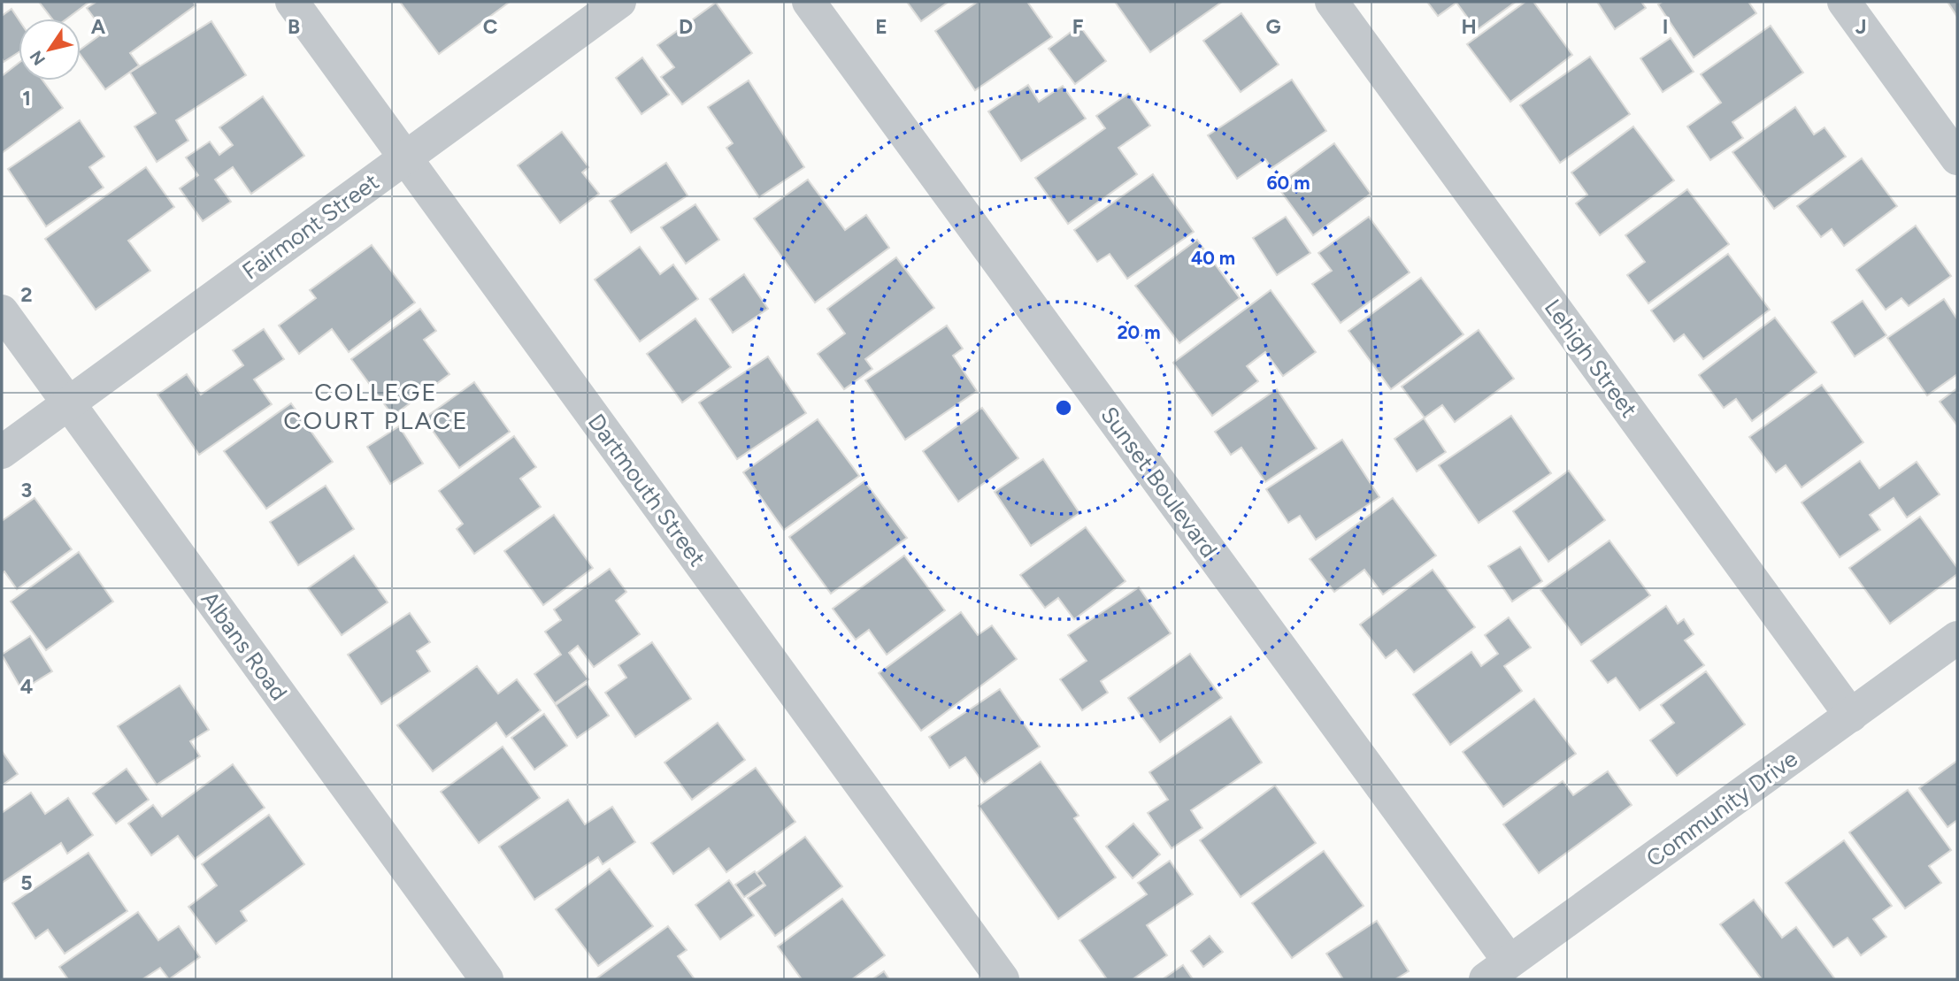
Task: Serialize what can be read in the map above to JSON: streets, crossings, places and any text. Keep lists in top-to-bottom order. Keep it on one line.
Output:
{"streets":{"street":["Fairmont Street","Lehigh Street","Sunset Boulevard","Dartmouth Street","Albans Road","Community Drive"]},"crossings":[["Fairmont Street","Dartmouth Street"],["Fairmont Street","Albans Road"],["Lehigh Street","Community Drive"],["Sunset Boulevard","Community Drive"]],"districts":["COLLEGE COURT PLACE"],"north":"bottom left","grid":{"columns":["A","B","C","D","E","F","G","H","I","J"],"rows":["1","2","3","4","5"]},"rings":["60 m","40 m","20 m"]}
